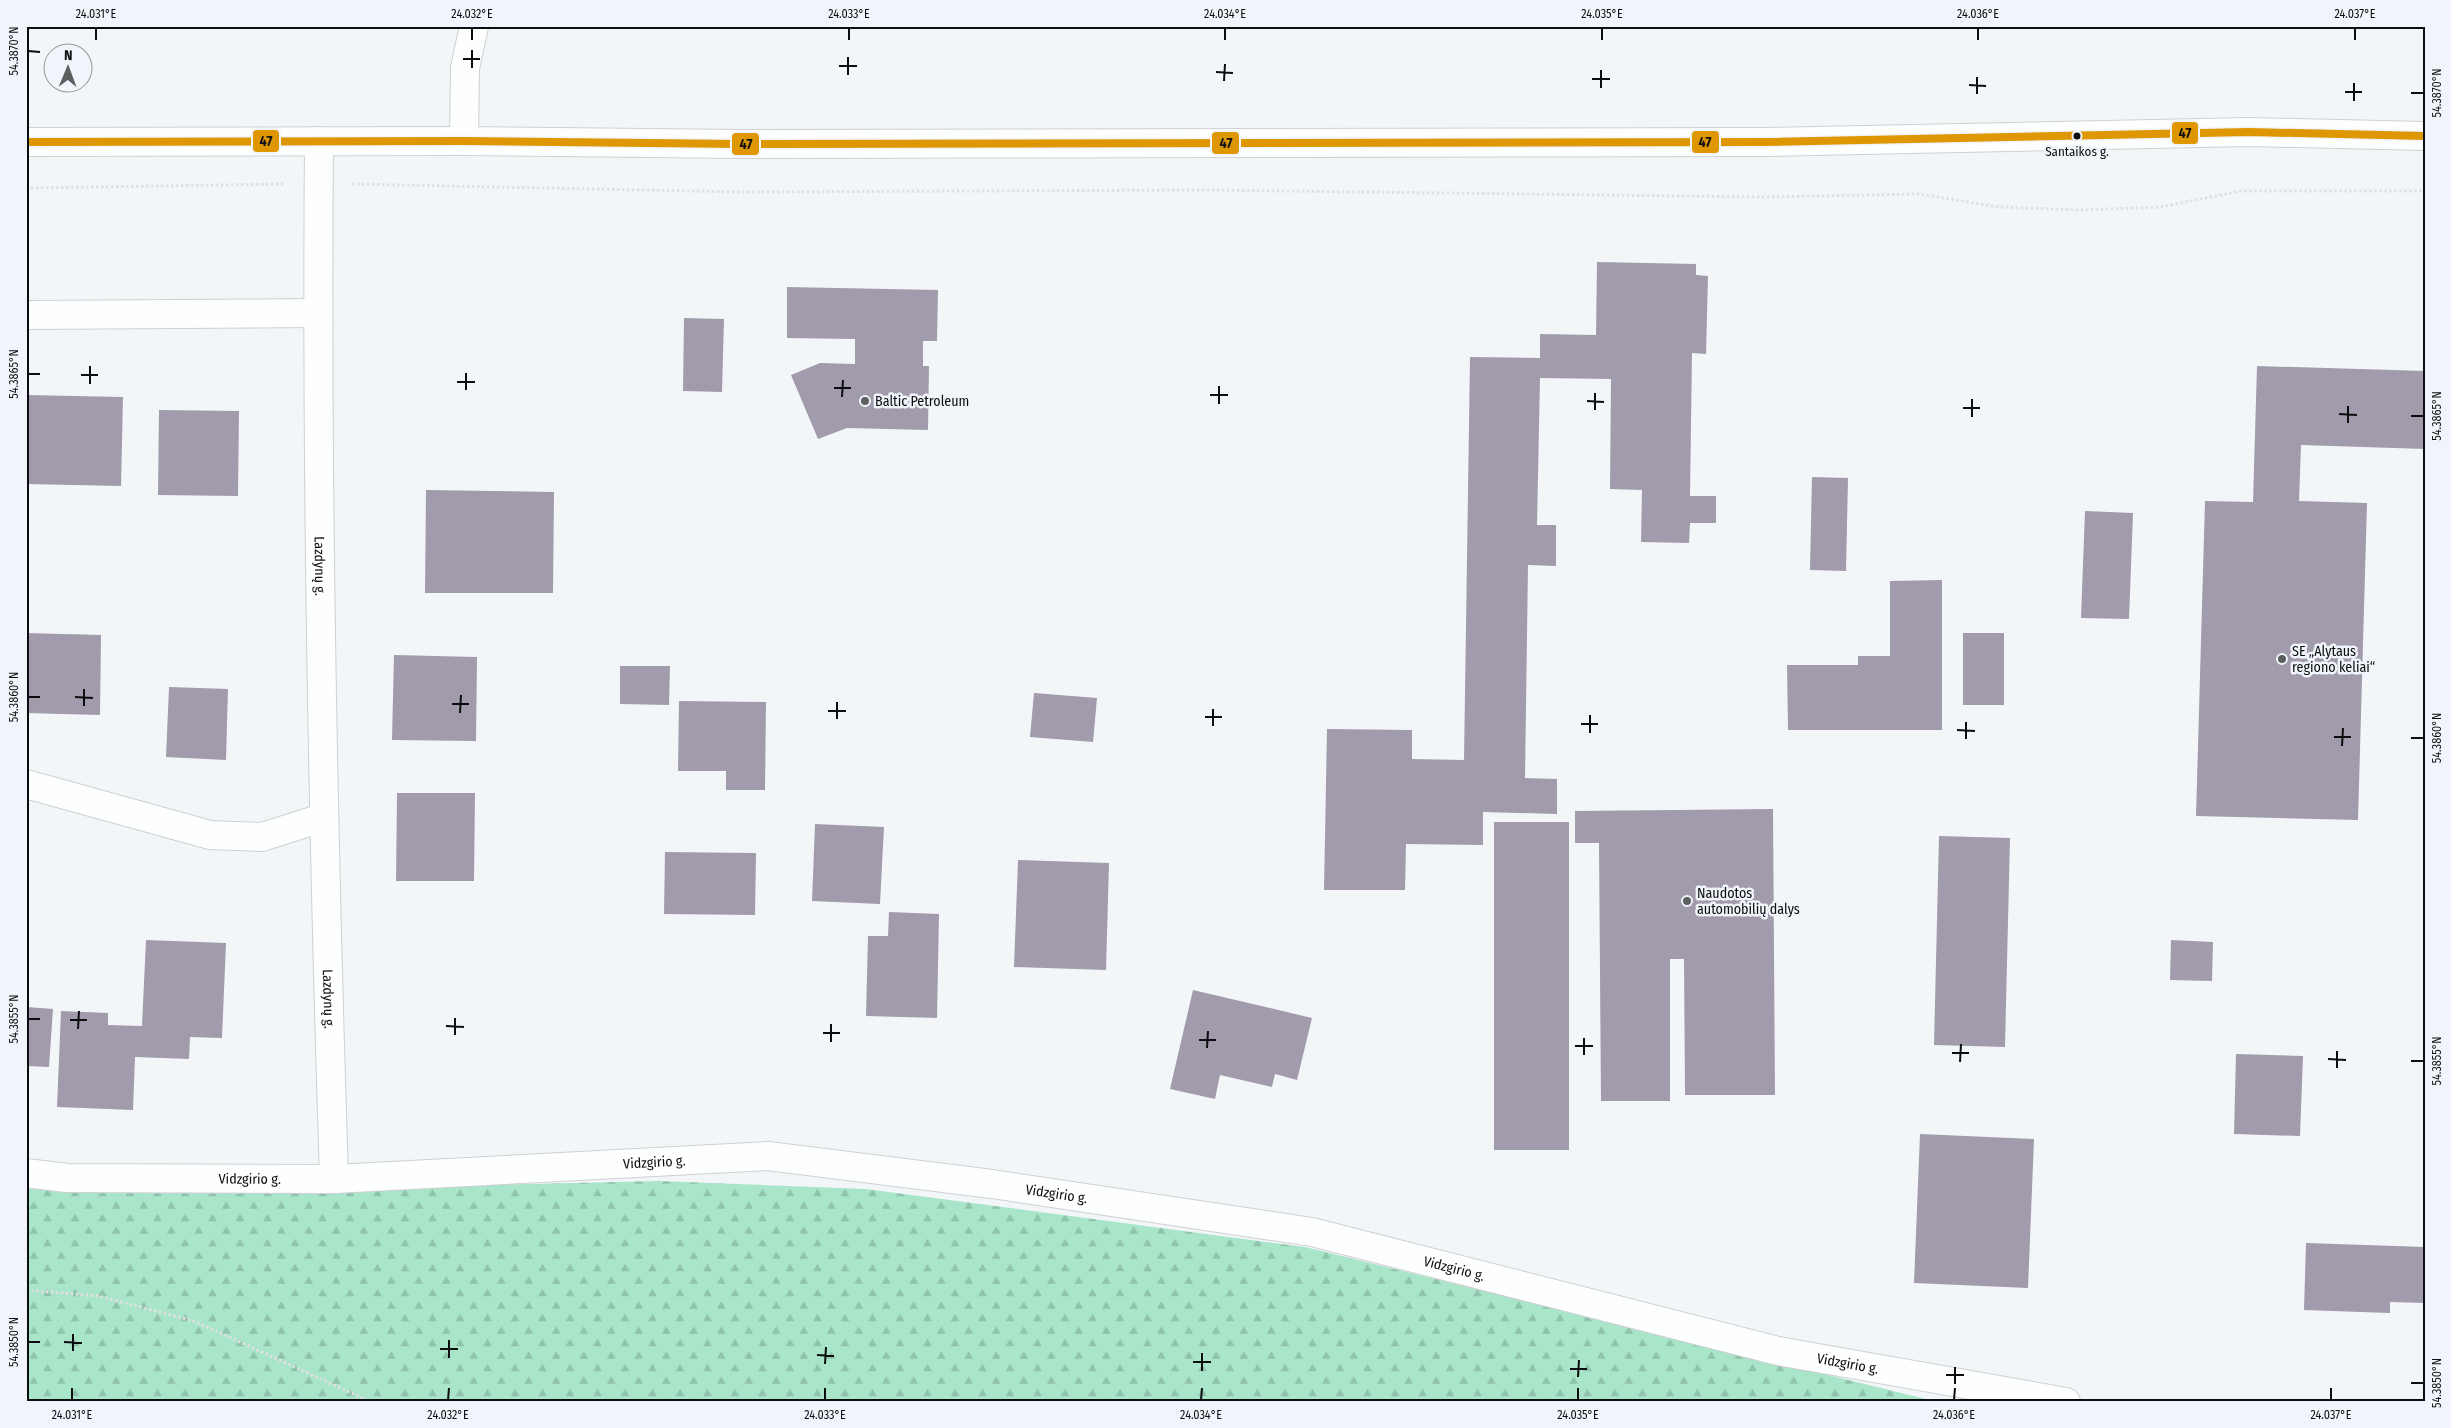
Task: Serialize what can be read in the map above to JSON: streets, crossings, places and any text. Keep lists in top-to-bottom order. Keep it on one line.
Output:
{"streets":{"street":["Lazdynų g.","Vidzgirio g."]},"crossings":[["Lazdynų g.","Vidzgirio g."]],"places":["Santaikos g.","Baltic Petroleum","SE „Alytaus regiono keliai“","Naudotos automobilių dalys"],"lines":["transit line 47"],"north":"top","coordinates":["24.031°E","24.032°E","24.033°E","24.034°E","24.035°E","24.036°E","24.037°E","54.3870°N","54.3865°N","54.3860°N","54.3855°N","54.3850°N"]}
